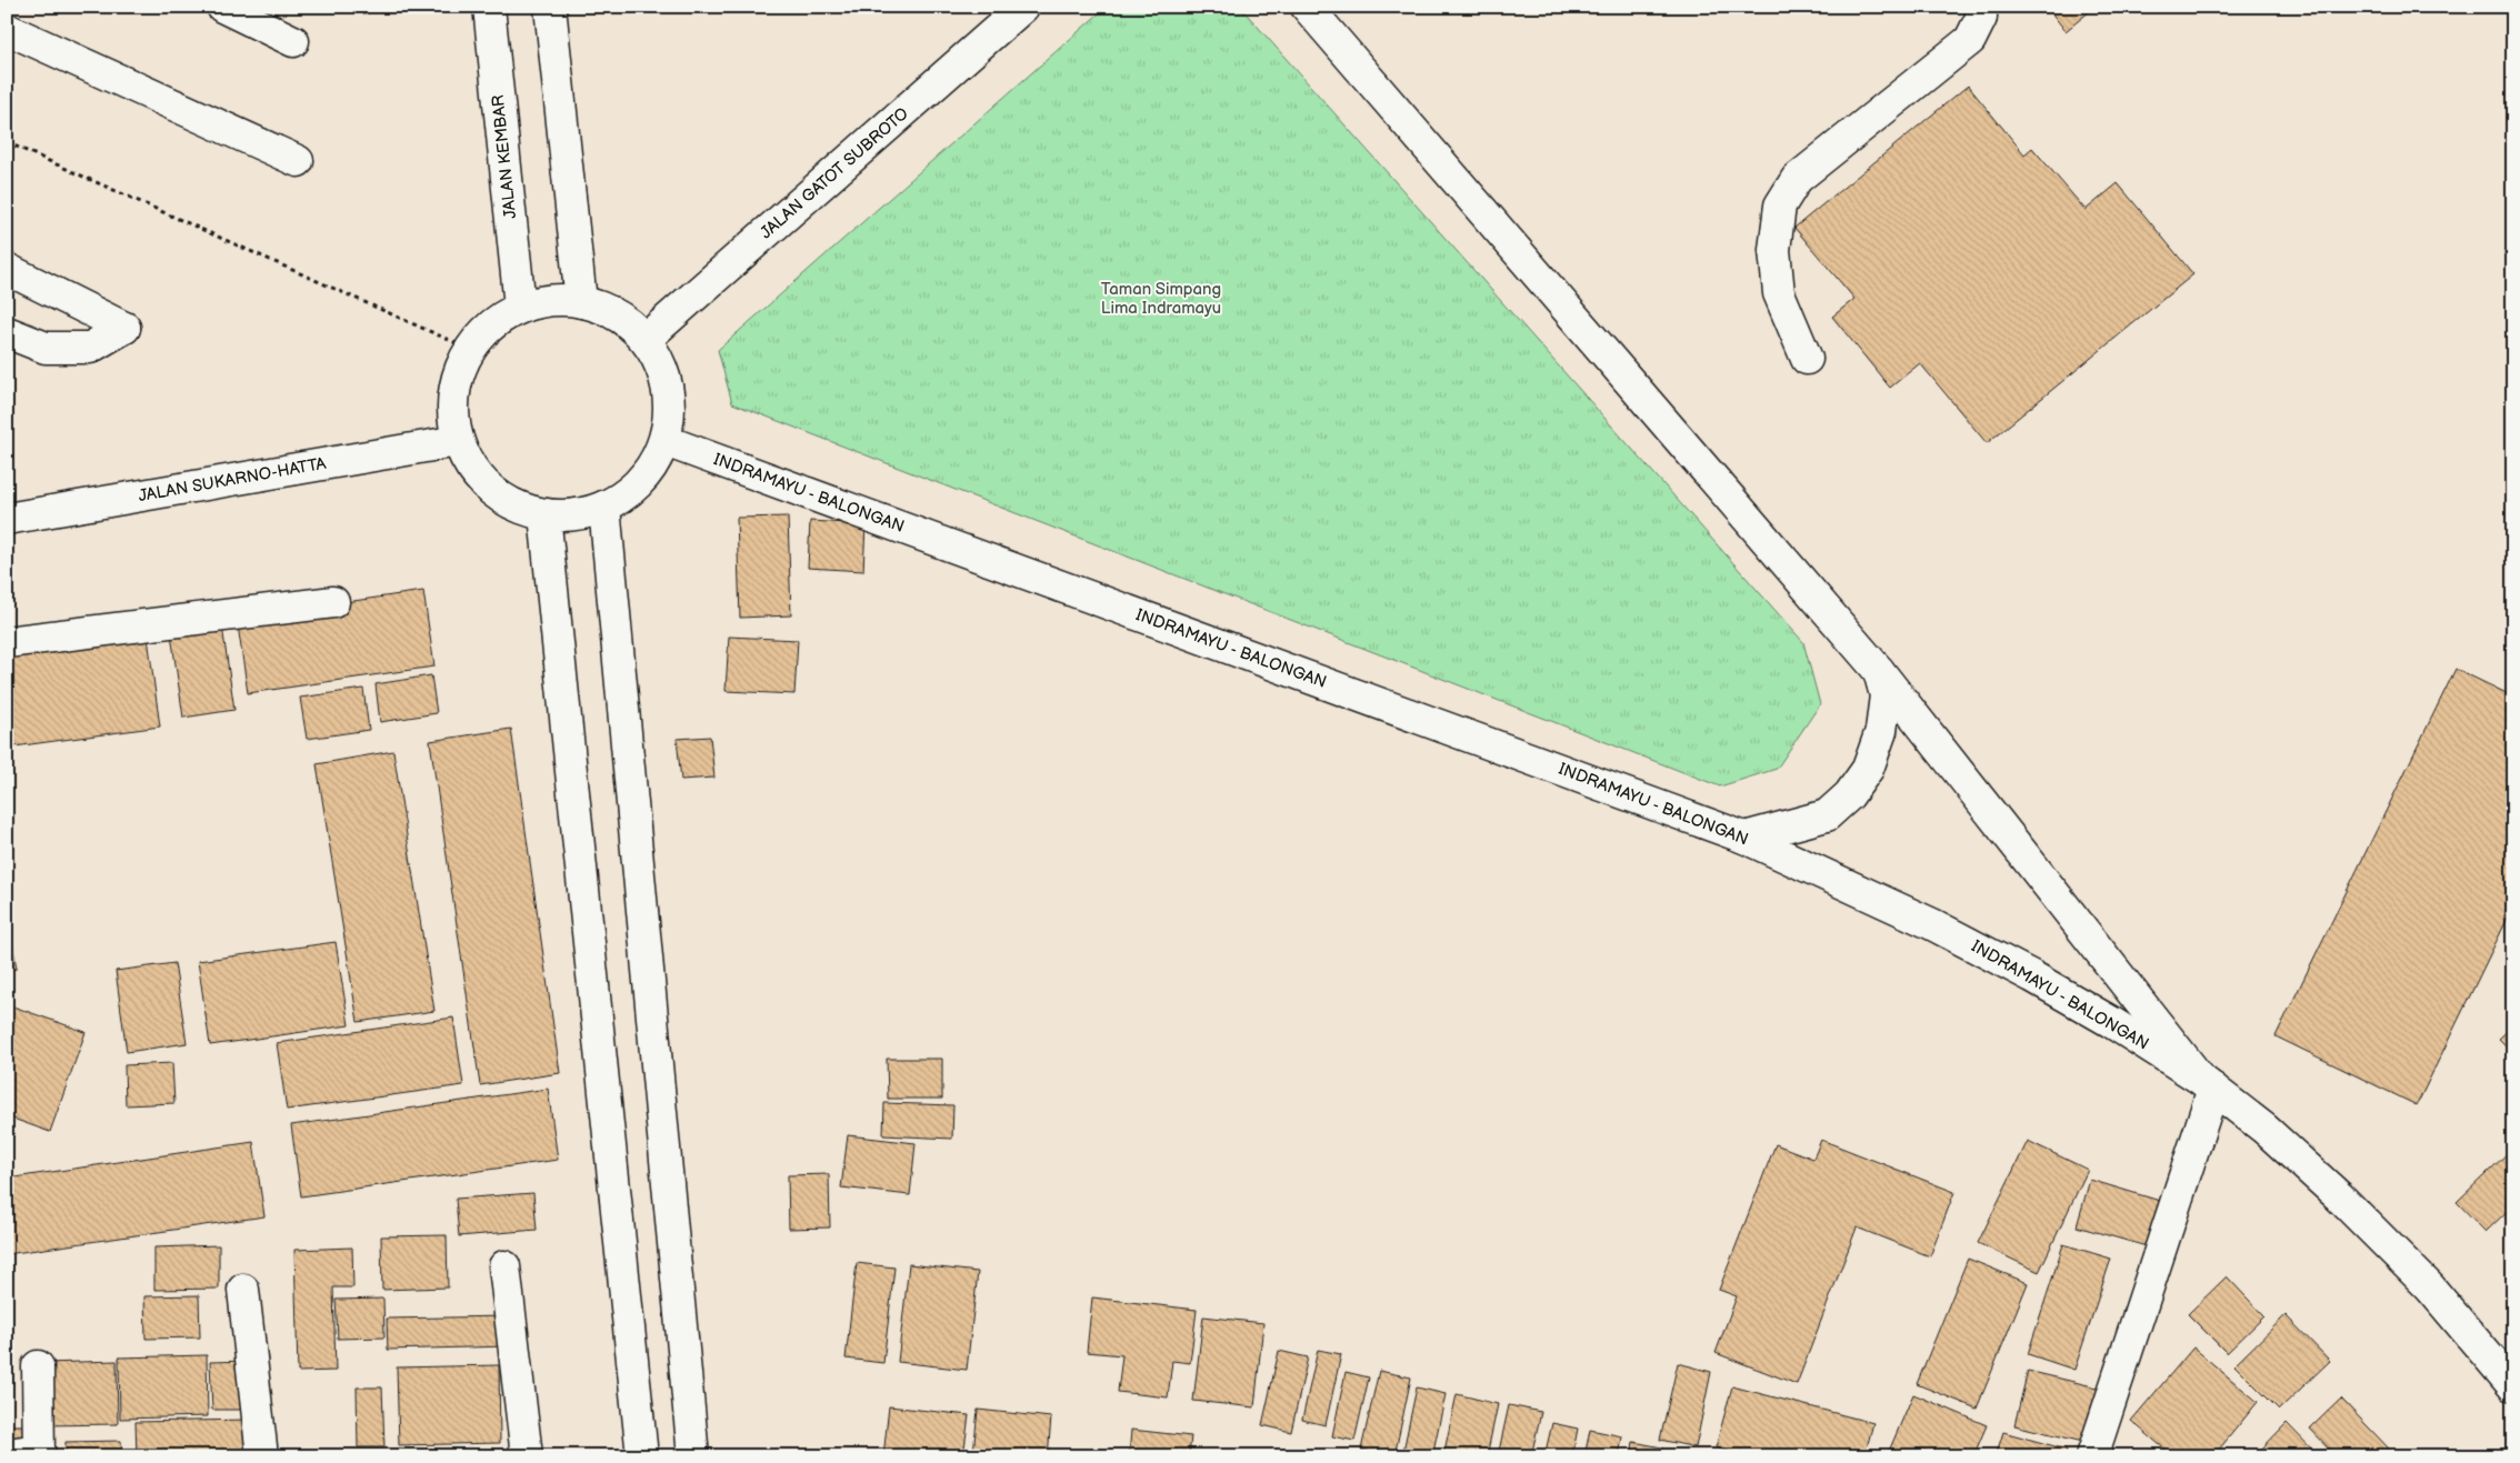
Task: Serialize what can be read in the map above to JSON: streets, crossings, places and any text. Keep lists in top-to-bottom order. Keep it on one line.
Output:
{"streets":{"main road":["JALAN KEMBAR","JALAN GATOT SUBROTO","JALAN SUKARNO-HATTA","INDRAMAYU - BALONGAN"]},"parks":["Taman Simpang Lima Indramayu"]}
